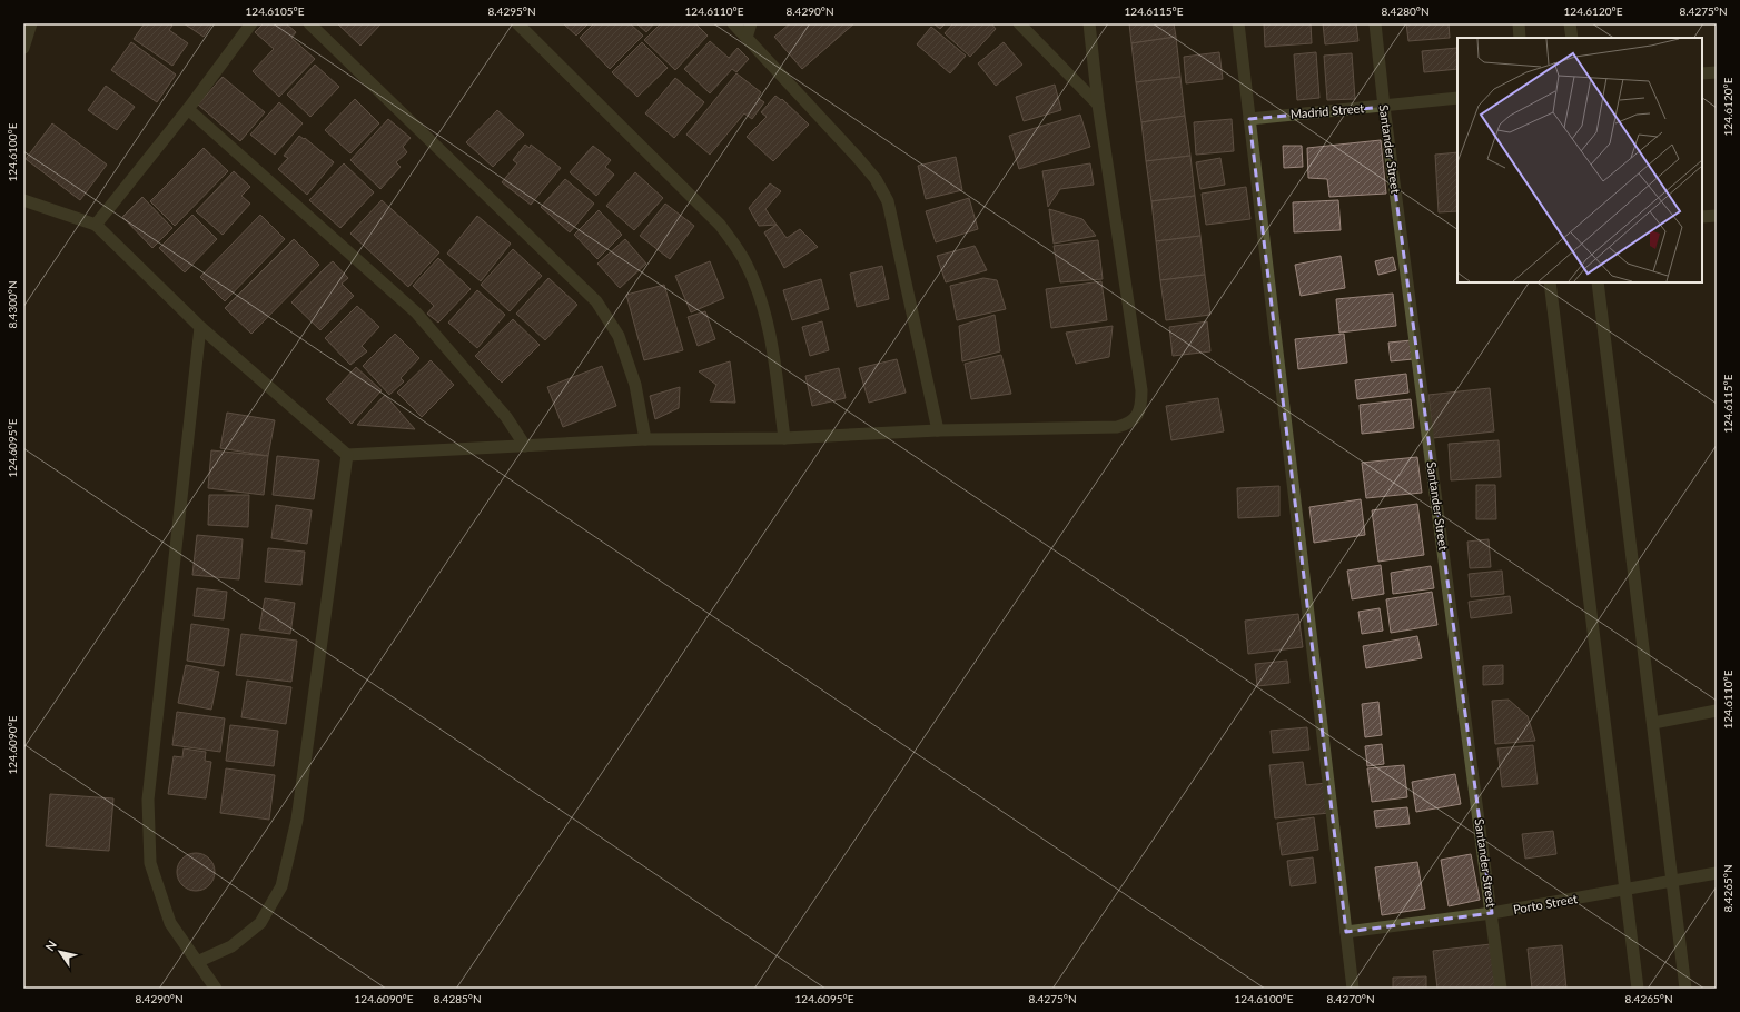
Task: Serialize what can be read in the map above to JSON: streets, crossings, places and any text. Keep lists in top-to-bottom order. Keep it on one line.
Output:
{"streets":{"street":["Madrid Street","Santander Street","Porto Street"]},"crossings":[["Madrid Street","Santander Street"],["Santander Street","Porto Street"]],"north":"top left","coordinates":["124.6105°E","8.4295°N","124.6110°E","8.4290°N","124.6115°E","8.4280°N","124.6120°E","8.4275°N","124.6100°E","8.4300°N","124.6095°E","124.6090°E","8.4265°N","8.4285°N","8.4270°N"]}
